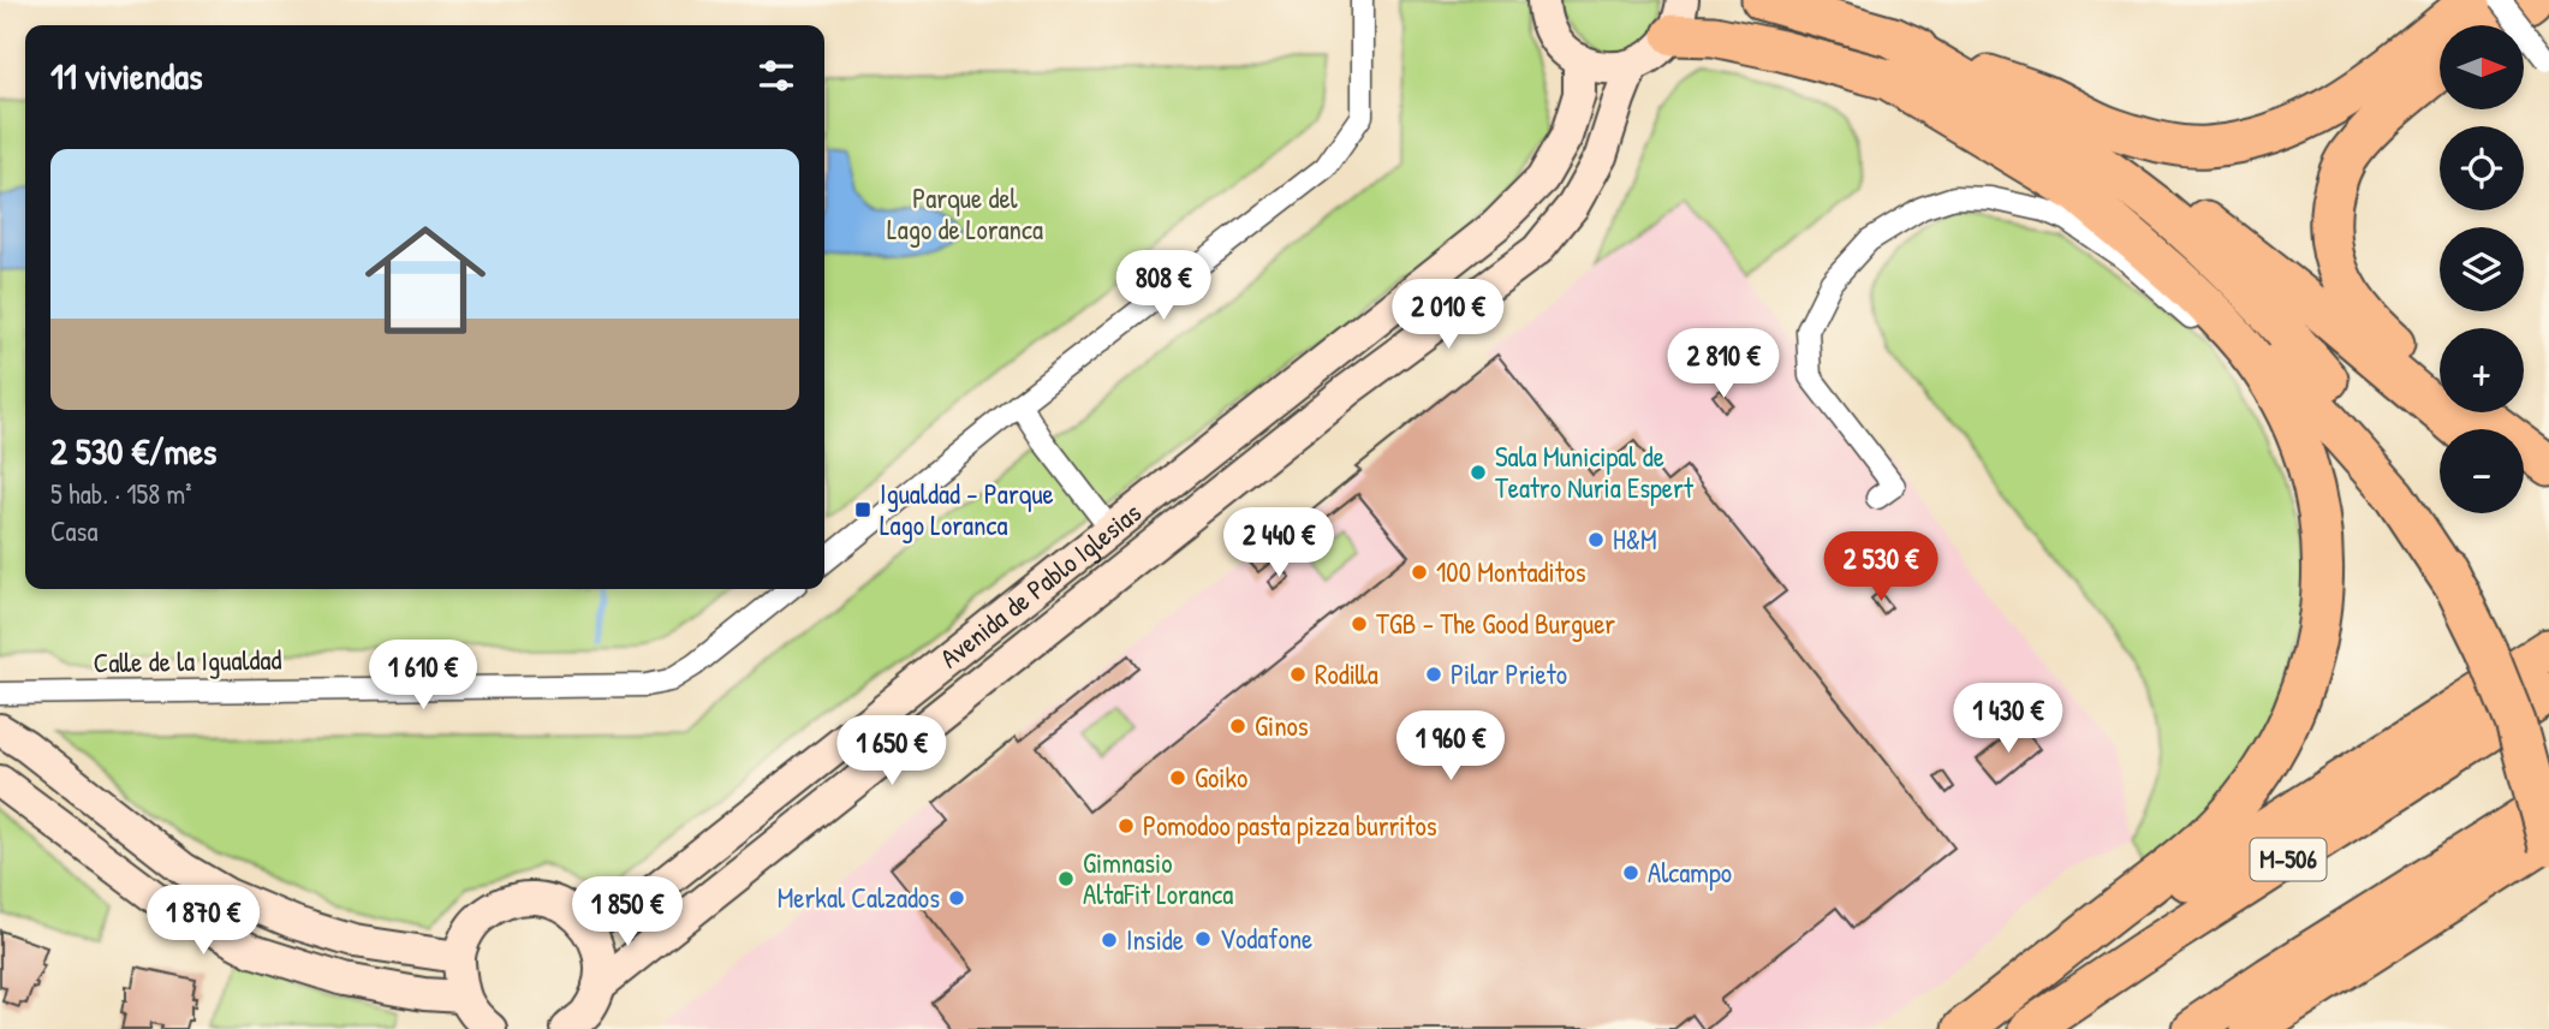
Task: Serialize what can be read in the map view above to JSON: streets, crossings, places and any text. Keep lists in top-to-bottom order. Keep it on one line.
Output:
{"streets":{"highway":["M-506"],"main road":["Avenida de Pablo Iglesias"],"street":["Calle de la Igualdad"]},"parks":["Parque del Lago de Loranca"],"places":{"other":["Sala Municipal de Teatro Nuria Espert","H&M","100 Montaditos","TGB - The Good Burguer","Rodilla","Pilar Prieto","Ginos","Goiko","Pomodoo pasta pizza burritos","Alcampo","Gimnasio AltaFit Loranca","Merkal Calzados","Vodafone","Inside"],"transit":["Igualdad - Parque Lago Loranca"]},"north":"right","page":{"map_buttons":["+","−"],"heading":"11 viviendas","list":[{"name":"2 530 €/mes","note":"5 hab. · 158 m² · Casa"}],"price":["808 €","2 010 €","2 810 €","2 440 €","2 530 €","1 610 €","1 430 €","1 960 €","1 650 €","1 850 €","1 870 €"]}}
